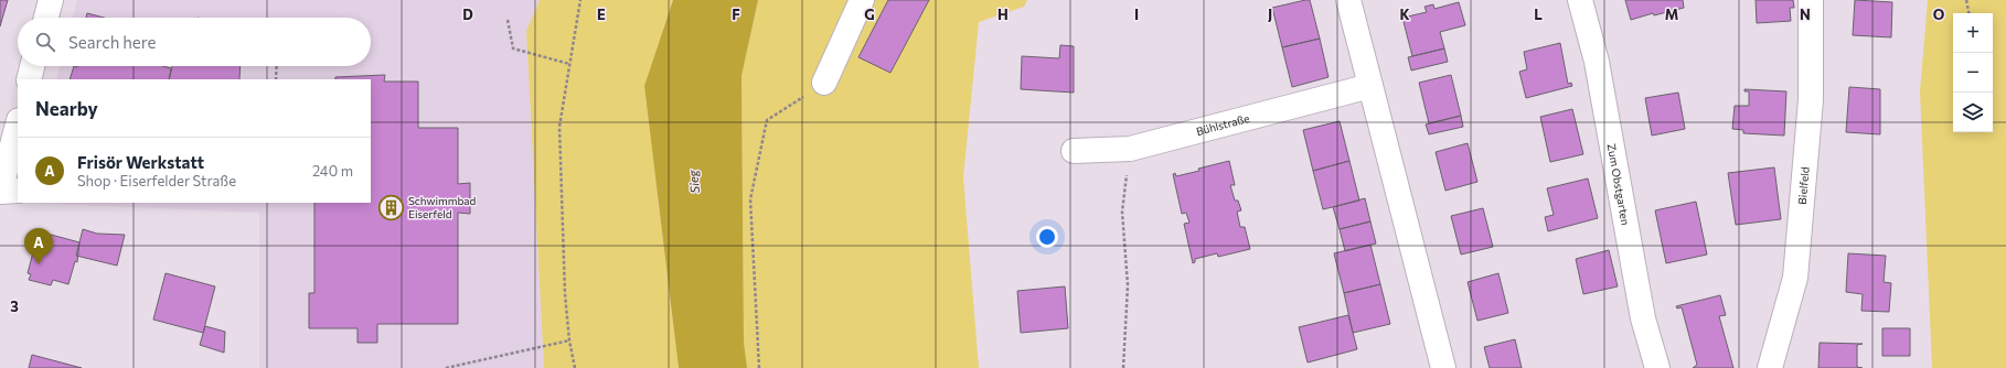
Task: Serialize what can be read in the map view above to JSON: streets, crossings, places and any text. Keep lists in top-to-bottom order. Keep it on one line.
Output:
{"streets":{"street":["Bühlstraße","Zum Obstgarten","Bielfeld"]},"water":["Sieg"],"places":{"building":["Schwimmbad Eiserfeld"]},"page":{"map_buttons":["+","−"],"search":"Search here","heading":"Nearby","list":[{"mark":"A","name":"Frisör Werkstatt","note":"Shop · Eiserfelder Straße","value":"240 m"}],"pins":"A"},"grid":{"columns":["D","E","F","G","H","I","J","K","L","M","N","O"],"rows":["3"]}}
